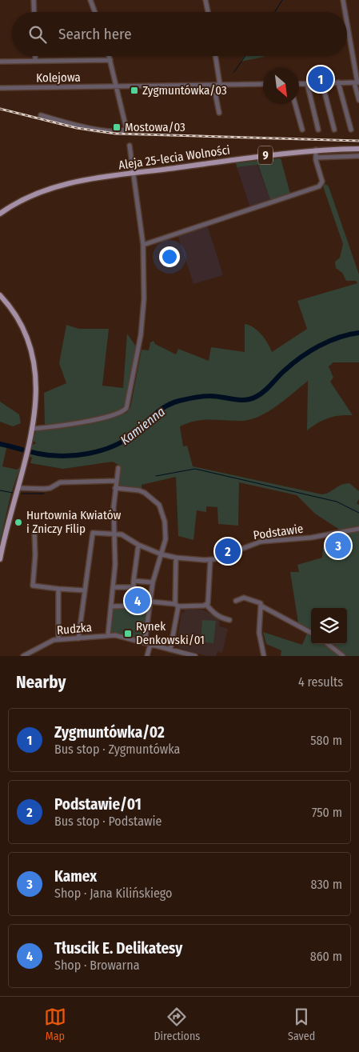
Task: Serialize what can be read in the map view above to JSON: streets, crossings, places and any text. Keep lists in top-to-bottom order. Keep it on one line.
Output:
{"streets":{"main road":["9","Aleja 25-lecia Wolności"],"street":["Kolejowa","Podstawie","Rudzka"]},"water":["Kamienna"],"places":{"transit":["Zygmuntówka/03","Mostowa/03","Rynek Denkowski/01"],"other":["Hurtownia Kwiatów i Zniczy Filip"]},"north":"bottom right","page":{"search":"Search here","pins":["1","3","2","4"],"heading":["Nearby","4 results"],"list":[{"mark":"1","name":"Zygmuntówka/02","note":"Bus stop · Zygmuntówka","value":"580 m"},{"mark":"2","name":"Podstawie/01","note":"Bus stop · Podstawie","value":"750 m"},{"mark":"3","name":"Kamex","note":"Shop · Jana Kilińskiego","value":"830 m"},{"mark":"4","name":"Tłuscik E. Delikatesy","note":"Shop · Browarna","value":"860 m"}],"nav":["Map","Directions","Saved"]}}
